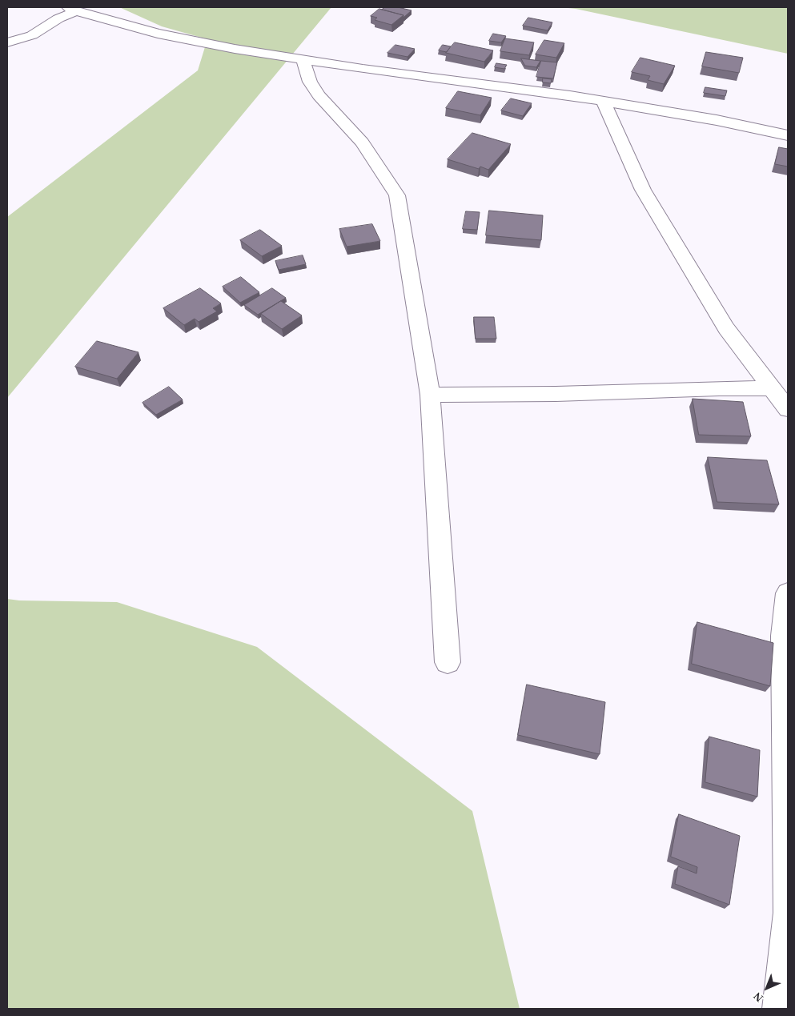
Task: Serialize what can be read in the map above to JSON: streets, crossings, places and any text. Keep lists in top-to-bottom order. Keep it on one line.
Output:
{"north":"bottom left"}
